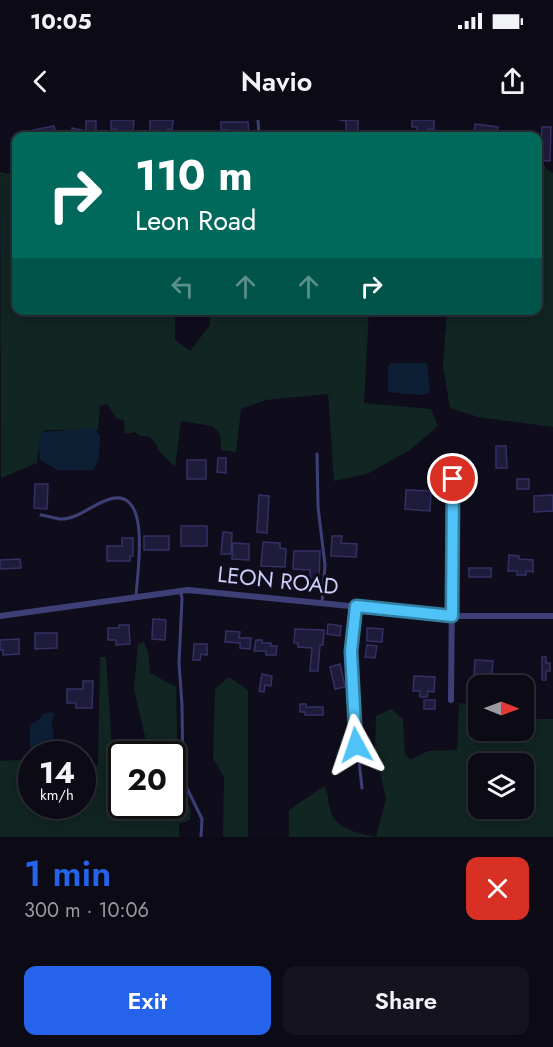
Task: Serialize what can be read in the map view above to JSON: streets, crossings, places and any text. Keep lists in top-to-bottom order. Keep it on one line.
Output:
{"streets":{"street":["LEON ROAD"]},"north":"right","page":{"status":"10:05","header":"Navio","turn":["110 m","Leon Road"],"speed":"14 km/h","limit":"20","heading":["1 min","300 m · 10:06"],"buttons":["Exit","Share"]}}
